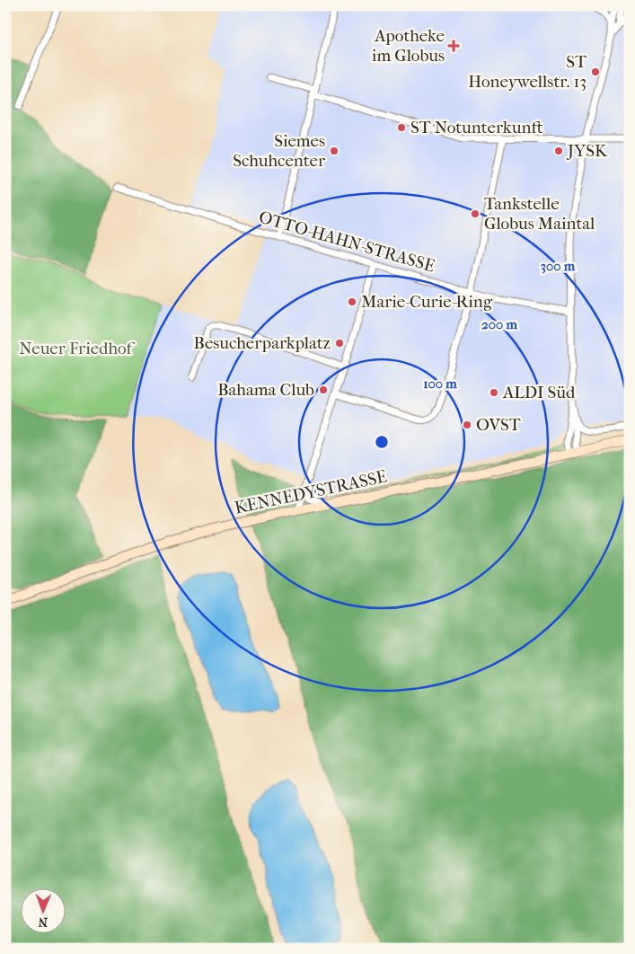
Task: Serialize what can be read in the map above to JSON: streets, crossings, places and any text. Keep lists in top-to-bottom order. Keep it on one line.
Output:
{"streets":{"main road":["KENNEDYSTRASSE"],"street":["OTTO-HAHN-STRASSE"]},"parks":["Neuer Friedhof"],"places":{"health":["Apotheke im Globus"],"other":["ST Honeywellstr. 13","ST Notunterkunft","Siemes Schuhcenter","JYSK","Tankstelle Globus Maintal","Marie-Curie-Ring","Besucherparkplatz","Bahama Club","ALDI Süd","OVST"]},"north":"bottom","rings":["300 m","200 m","100 m"]}
